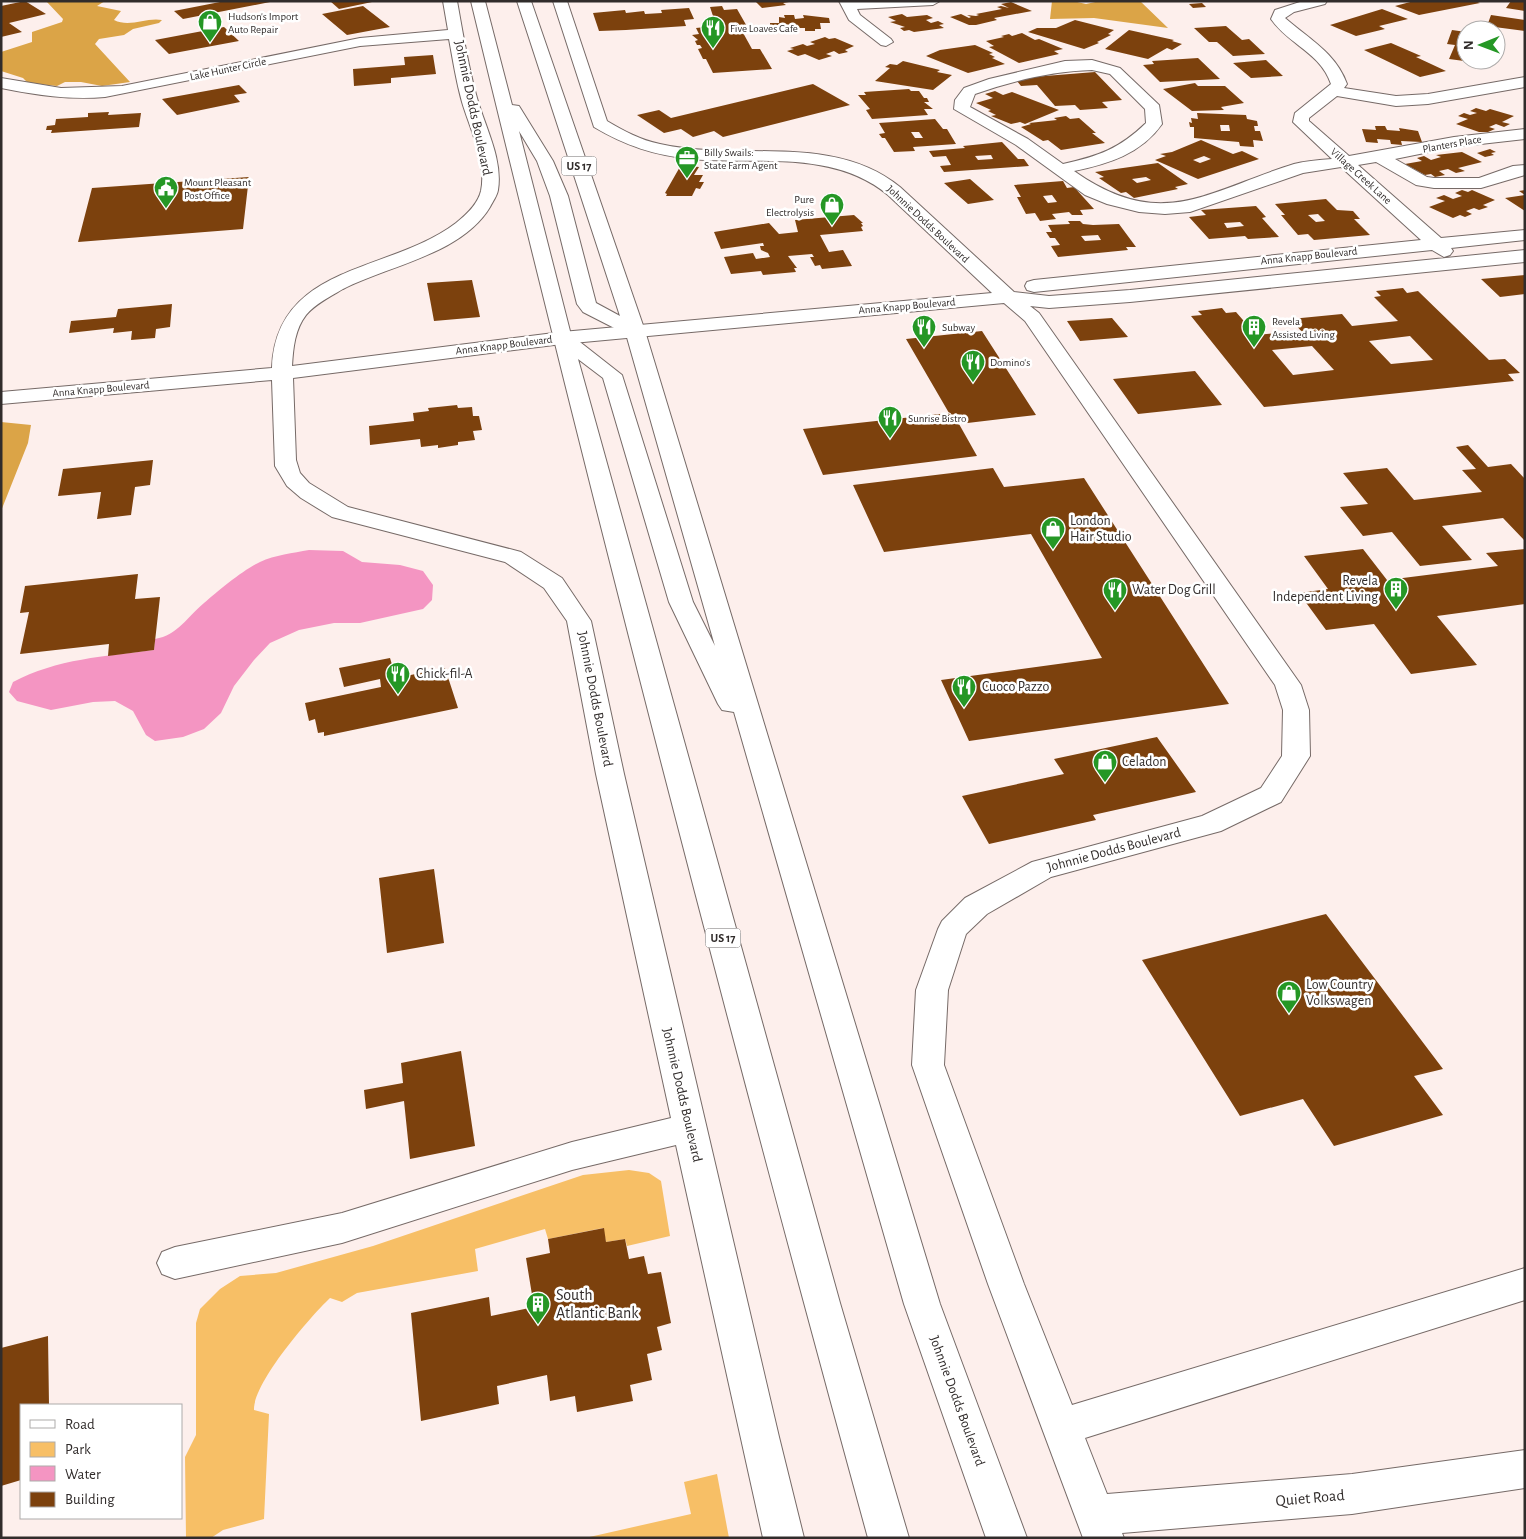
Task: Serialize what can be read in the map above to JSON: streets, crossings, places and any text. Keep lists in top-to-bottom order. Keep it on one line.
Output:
{"streets":{"main road":["Lake Hunter Circle","Johnnie Dodds Boulevard","Planters Place","US 17","Village Creek Lane","Anna Knapp Boulevard","Quiet Road"]},"crossings":[["Lake Hunter Circle","Johnnie Dodds Boulevard"],["Johnnie Dodds Boulevard","Anna Knapp Boulevard"],["Johnnie Dodds Boulevard","Quiet Road"],["Planters Place","Village Creek Lane"],["Village Creek Lane","Anna Knapp Boulevard"]],"places":{"shop":["Hudson's Import Auto Repair","Pure Electrolysis","London Hair Studio","Celadon","Low Country Volkswagen"],"restaurant":["Five Loaves Cafe","Subway","Domino's","Sunrise Bistro","Water Dog Grill","Chick-fil-A","Cuoco Pazzo"],"office":["Billy Swails: State Farm Agent"],"public building":["Mount Pleasant Post Office"],"building":["Revela Assisted Living","Revela Independent Living","South Atlantic Bank"]},"legend":["Road","Park","Water","Building"],"north":"left"}
